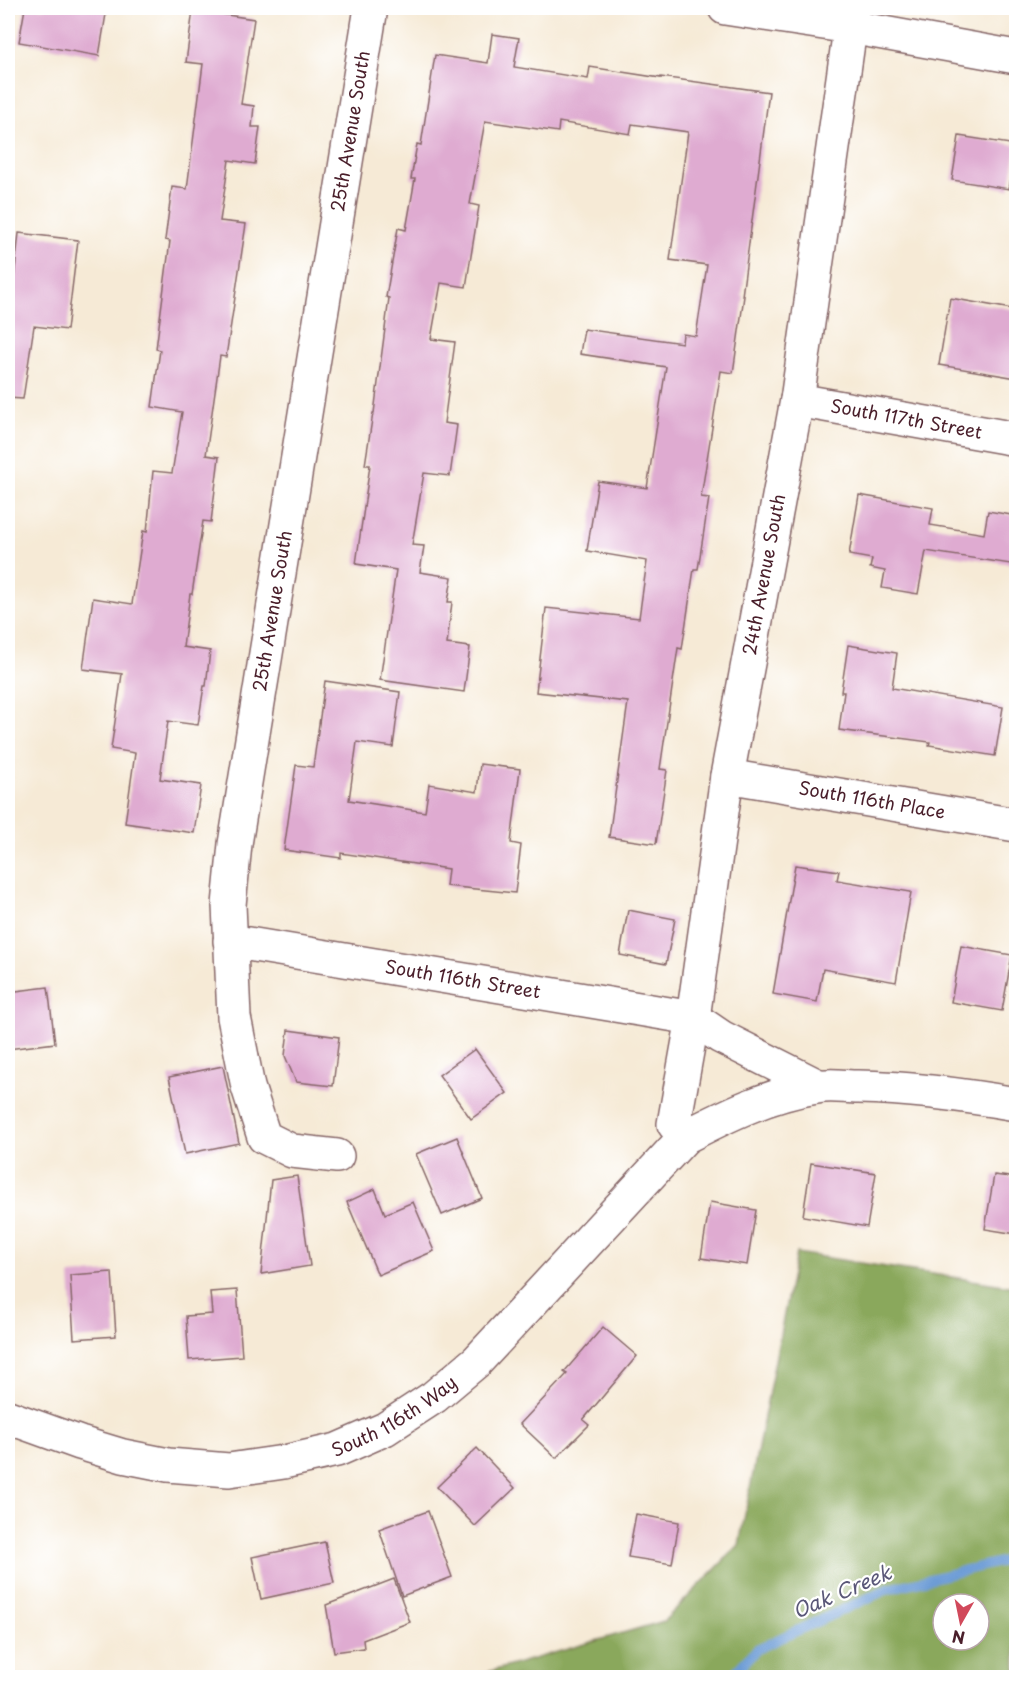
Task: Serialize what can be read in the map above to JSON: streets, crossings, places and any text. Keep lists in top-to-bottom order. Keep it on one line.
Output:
{"streets":{"street":["25th Avenue South","South 117th Street","24th Avenue South","South 116th Place","South 116th Street","South 116th Way"]},"crossings":[["25th Avenue South","South 116th Street"],["South 117th Street","24th Avenue South"],["24th Avenue South","South 116th Place"],["24th Avenue South","South 116th Street"],["24th Avenue South","South 116th Way"]],"water":["Oak Creek"],"north":"bottom"}
